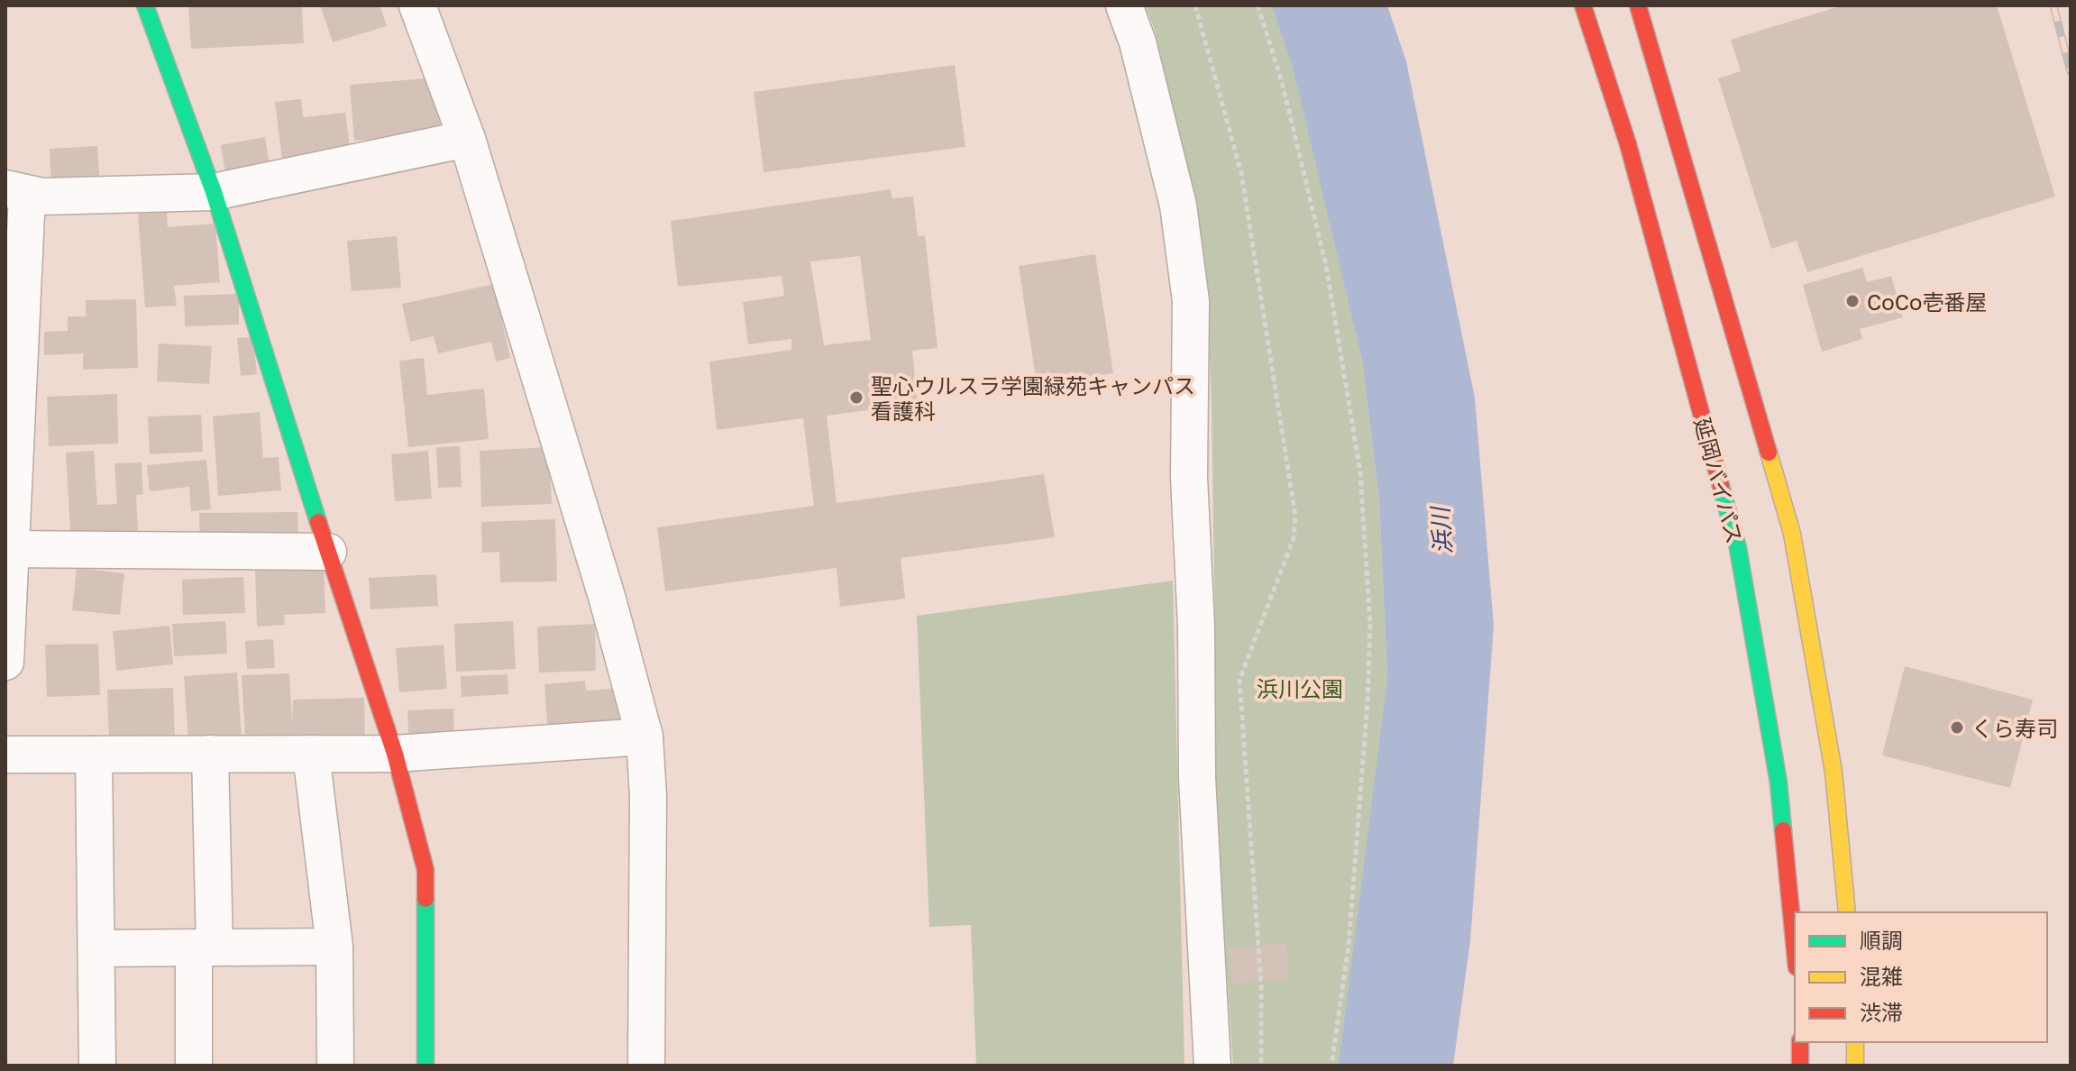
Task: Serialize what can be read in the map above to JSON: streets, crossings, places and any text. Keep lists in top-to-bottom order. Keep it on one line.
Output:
{"streets":{"main road":["延岡バイパス"]},"water":["浜川"],"parks":["浜川公園"],"places":["CoCo壱番屋","聖心ウルスラ学園緑苑キャンパス 看護科","くら寿司"],"legend":["順調","混雑","渋滞"]}
